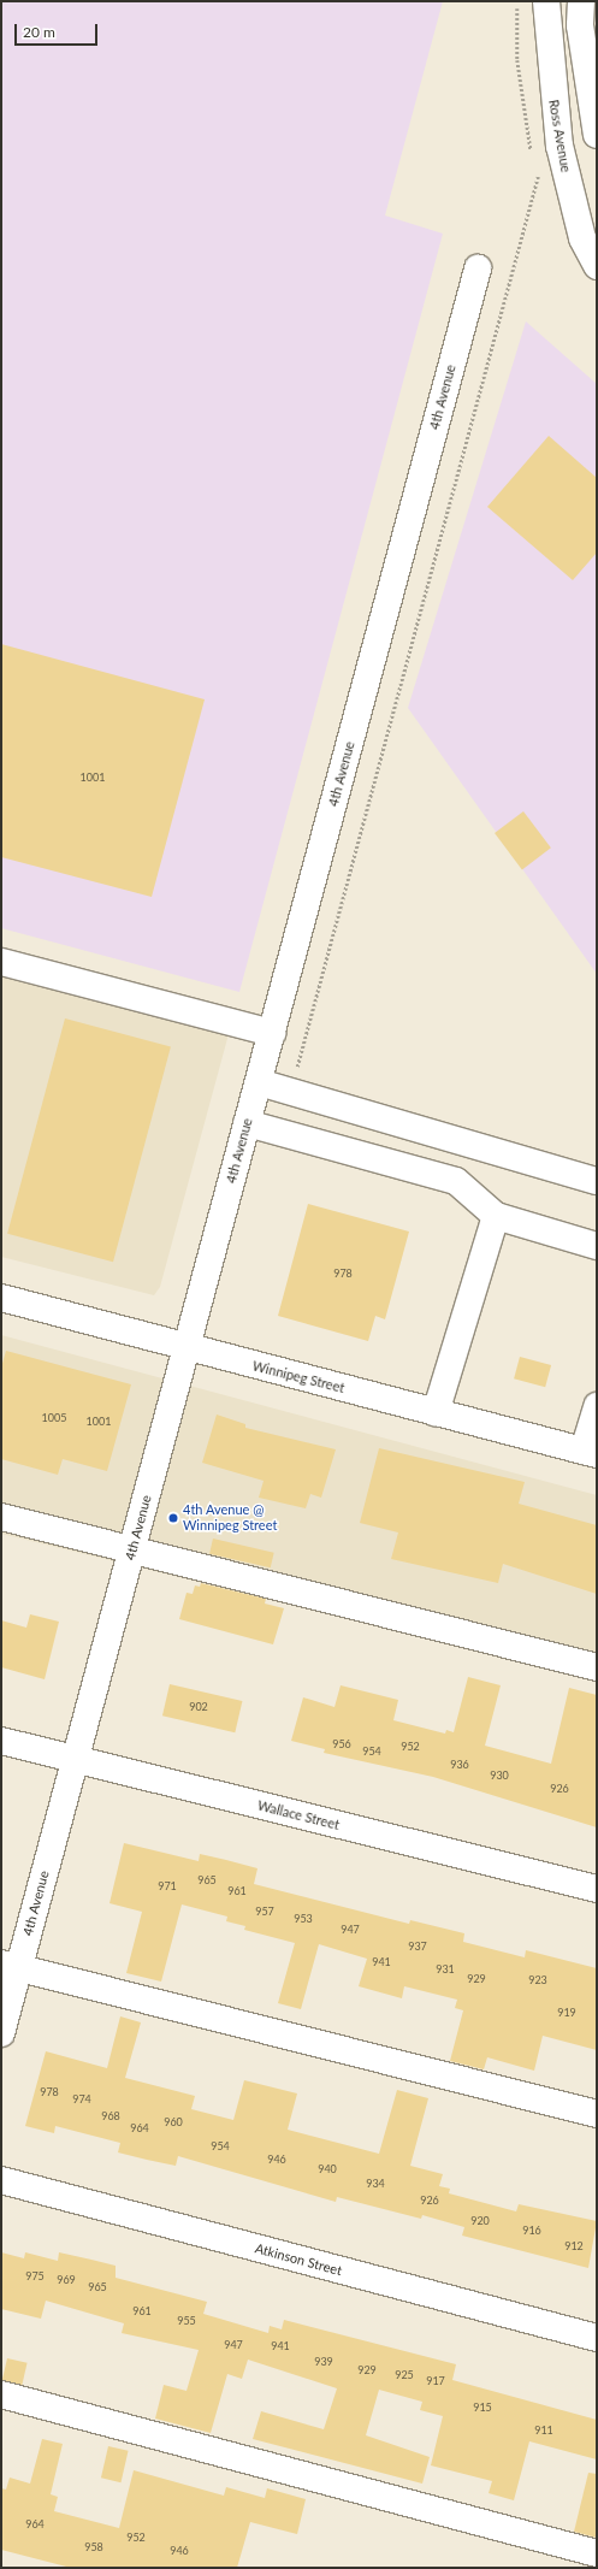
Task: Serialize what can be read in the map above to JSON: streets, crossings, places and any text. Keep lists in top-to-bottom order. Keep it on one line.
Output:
{"streets":{"street":["Ross Avenue","4th Avenue","Winnipeg Street","Wallace Street","Atkinson Street"]},"crossings":[["4th Avenue","Winnipeg Street"],["4th Avenue","Wallace Street"]],"places":["4th Avenue @ Winnipeg Street"],"house_numbers":["1001","978","1005","1001","902","956","952","954","936","930","926","965","971","961","957","953","947","937","941","931","929","923","919","978","974","968","960","964","954","946","940","934","926","920","916","912","975","969","965","961","955","947","941","939","929","925","917","915","911","964","952","958","946"],"scale_bar":"20 m"}
